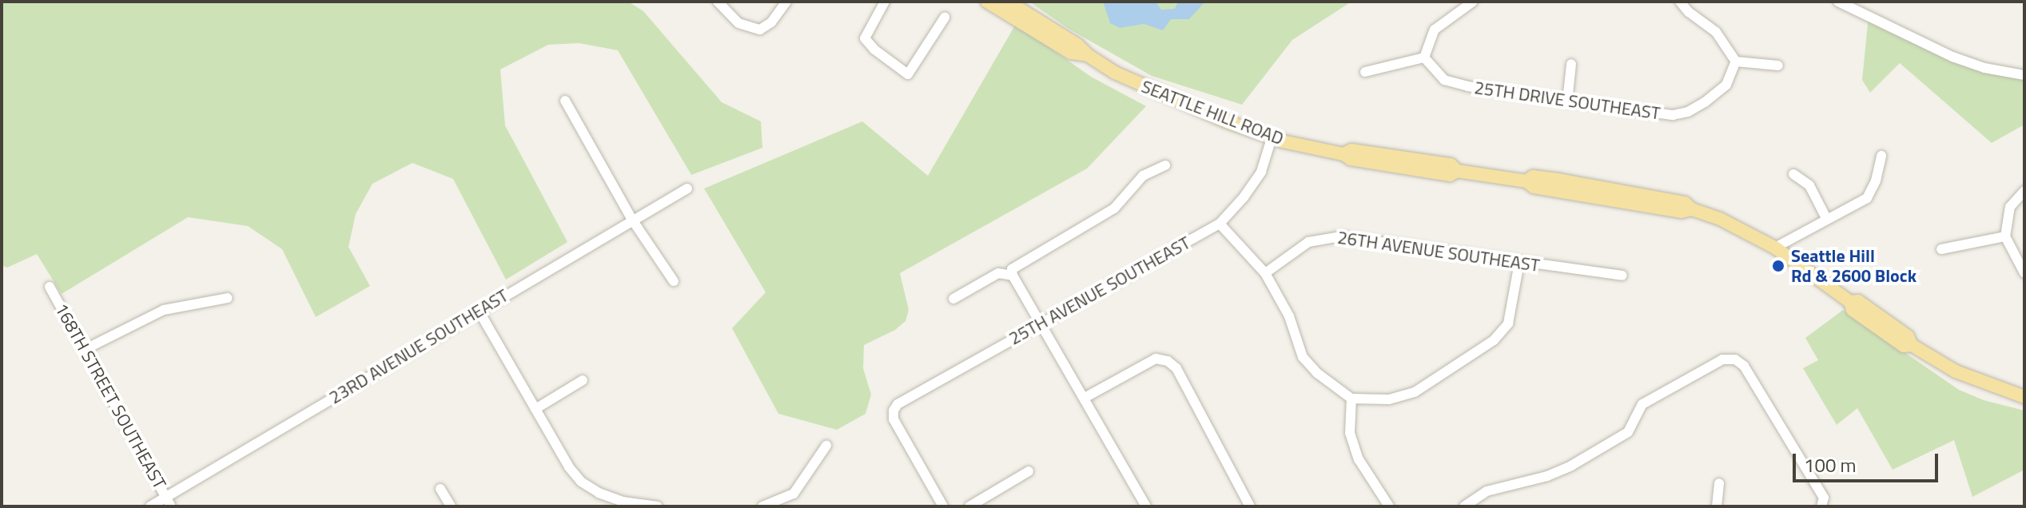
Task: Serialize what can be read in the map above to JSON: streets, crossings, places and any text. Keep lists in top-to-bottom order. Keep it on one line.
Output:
{"streets":{"main road":["SEATTLE HILL ROAD"],"street":["25TH DRIVE SOUTHEAST","26TH AVENUE SOUTHEAST","25TH AVENUE SOUTHEAST","23RD AVENUE SOUTHEAST","168TH STREET SOUTHEAST"]},"crossings":[["SEATTLE HILL ROAD","25TH AVENUE SOUTHEAST"],["23RD AVENUE SOUTHEAST","168TH STREET SOUTHEAST"]],"places":["Seattle Hill Rd & 2600 Block"],"scale_bar":"100 m"}
